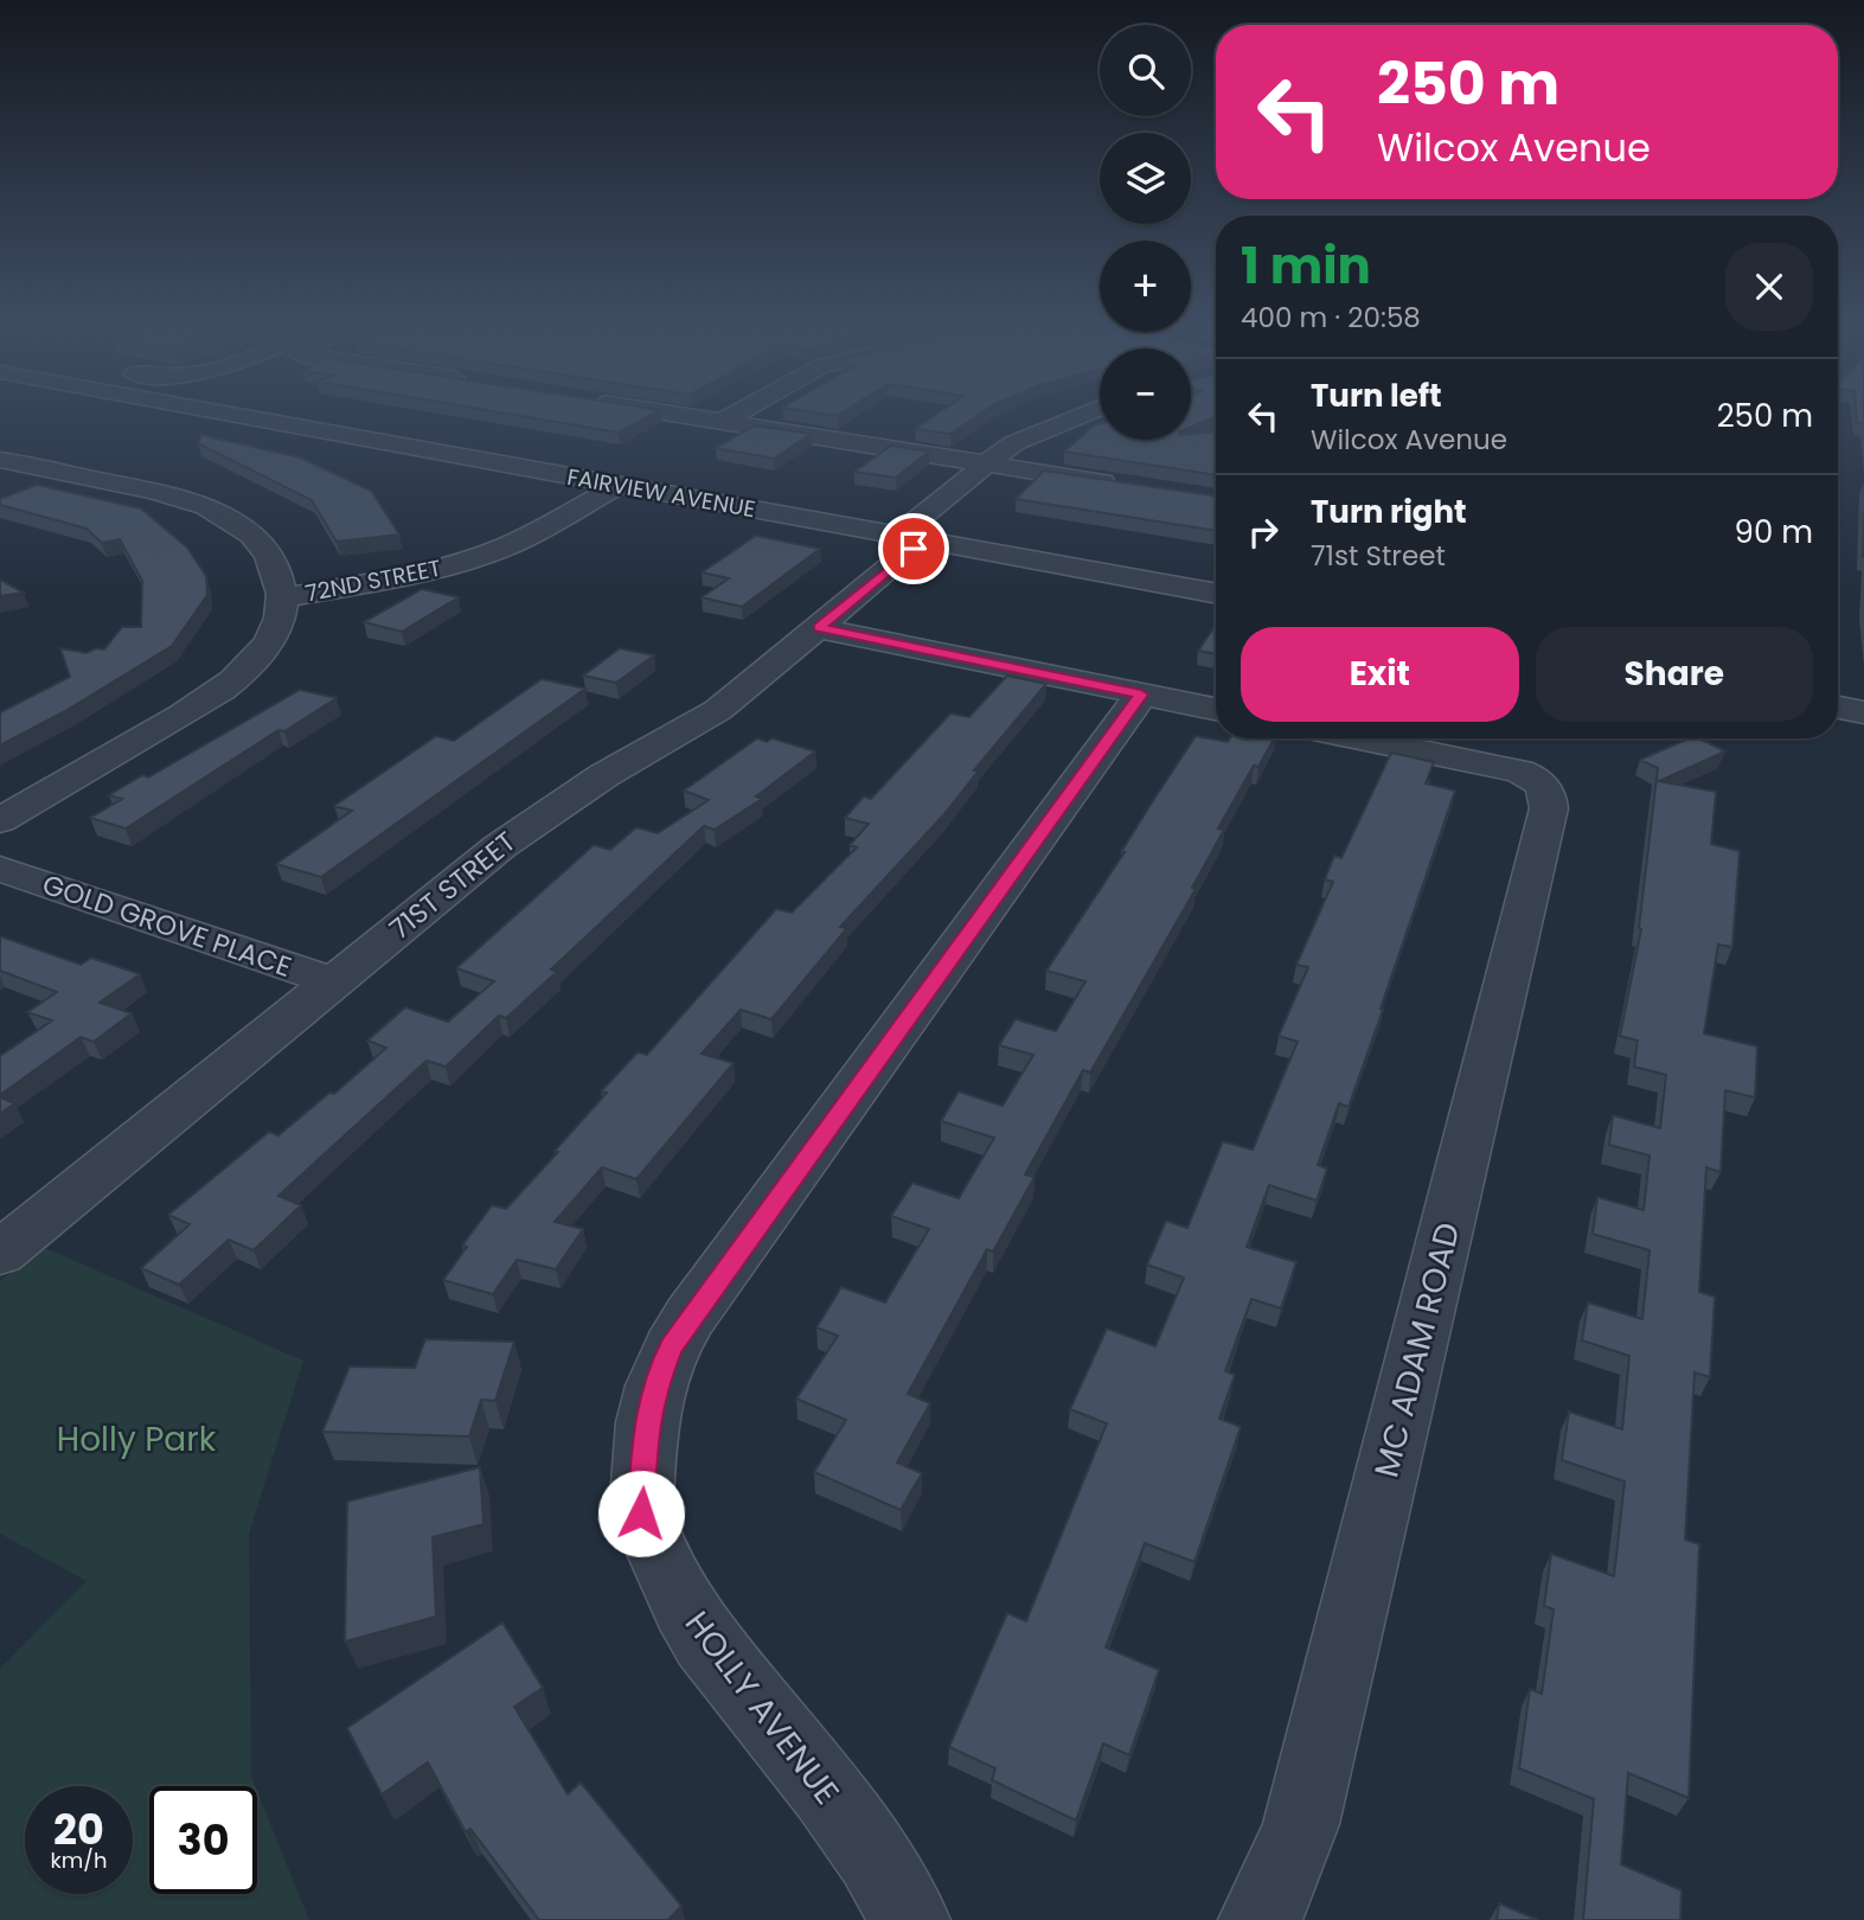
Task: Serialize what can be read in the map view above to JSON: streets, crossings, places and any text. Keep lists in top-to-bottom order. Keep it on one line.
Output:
{"streets":{"street":["FAIRVIEW AVENUE","72ND STREET","71ST STREET","GOLD GROVE PLACE","MC ADAM ROAD","HOLLY AVENUE"]},"crossings":[["FAIRVIEW AVENUE","72ND STREET"],["FAIRVIEW AVENUE","71ST STREET"],["71ST STREET","GOLD GROVE PLACE"]],"parks":["Holly Park"],"page":{"map_buttons":["+","−"],"turn":["250 m","Wilcox Avenue"],"heading":["1 min","400 m · 20:58"],"list":[{"name":"Turn left","note":"Wilcox Avenue","value":"250 m"},{"name":"Turn right","note":"71st Street","value":"90 m"}],"buttons":["Exit","Share"],"speed":"20 km/h","limit":"30"}}
